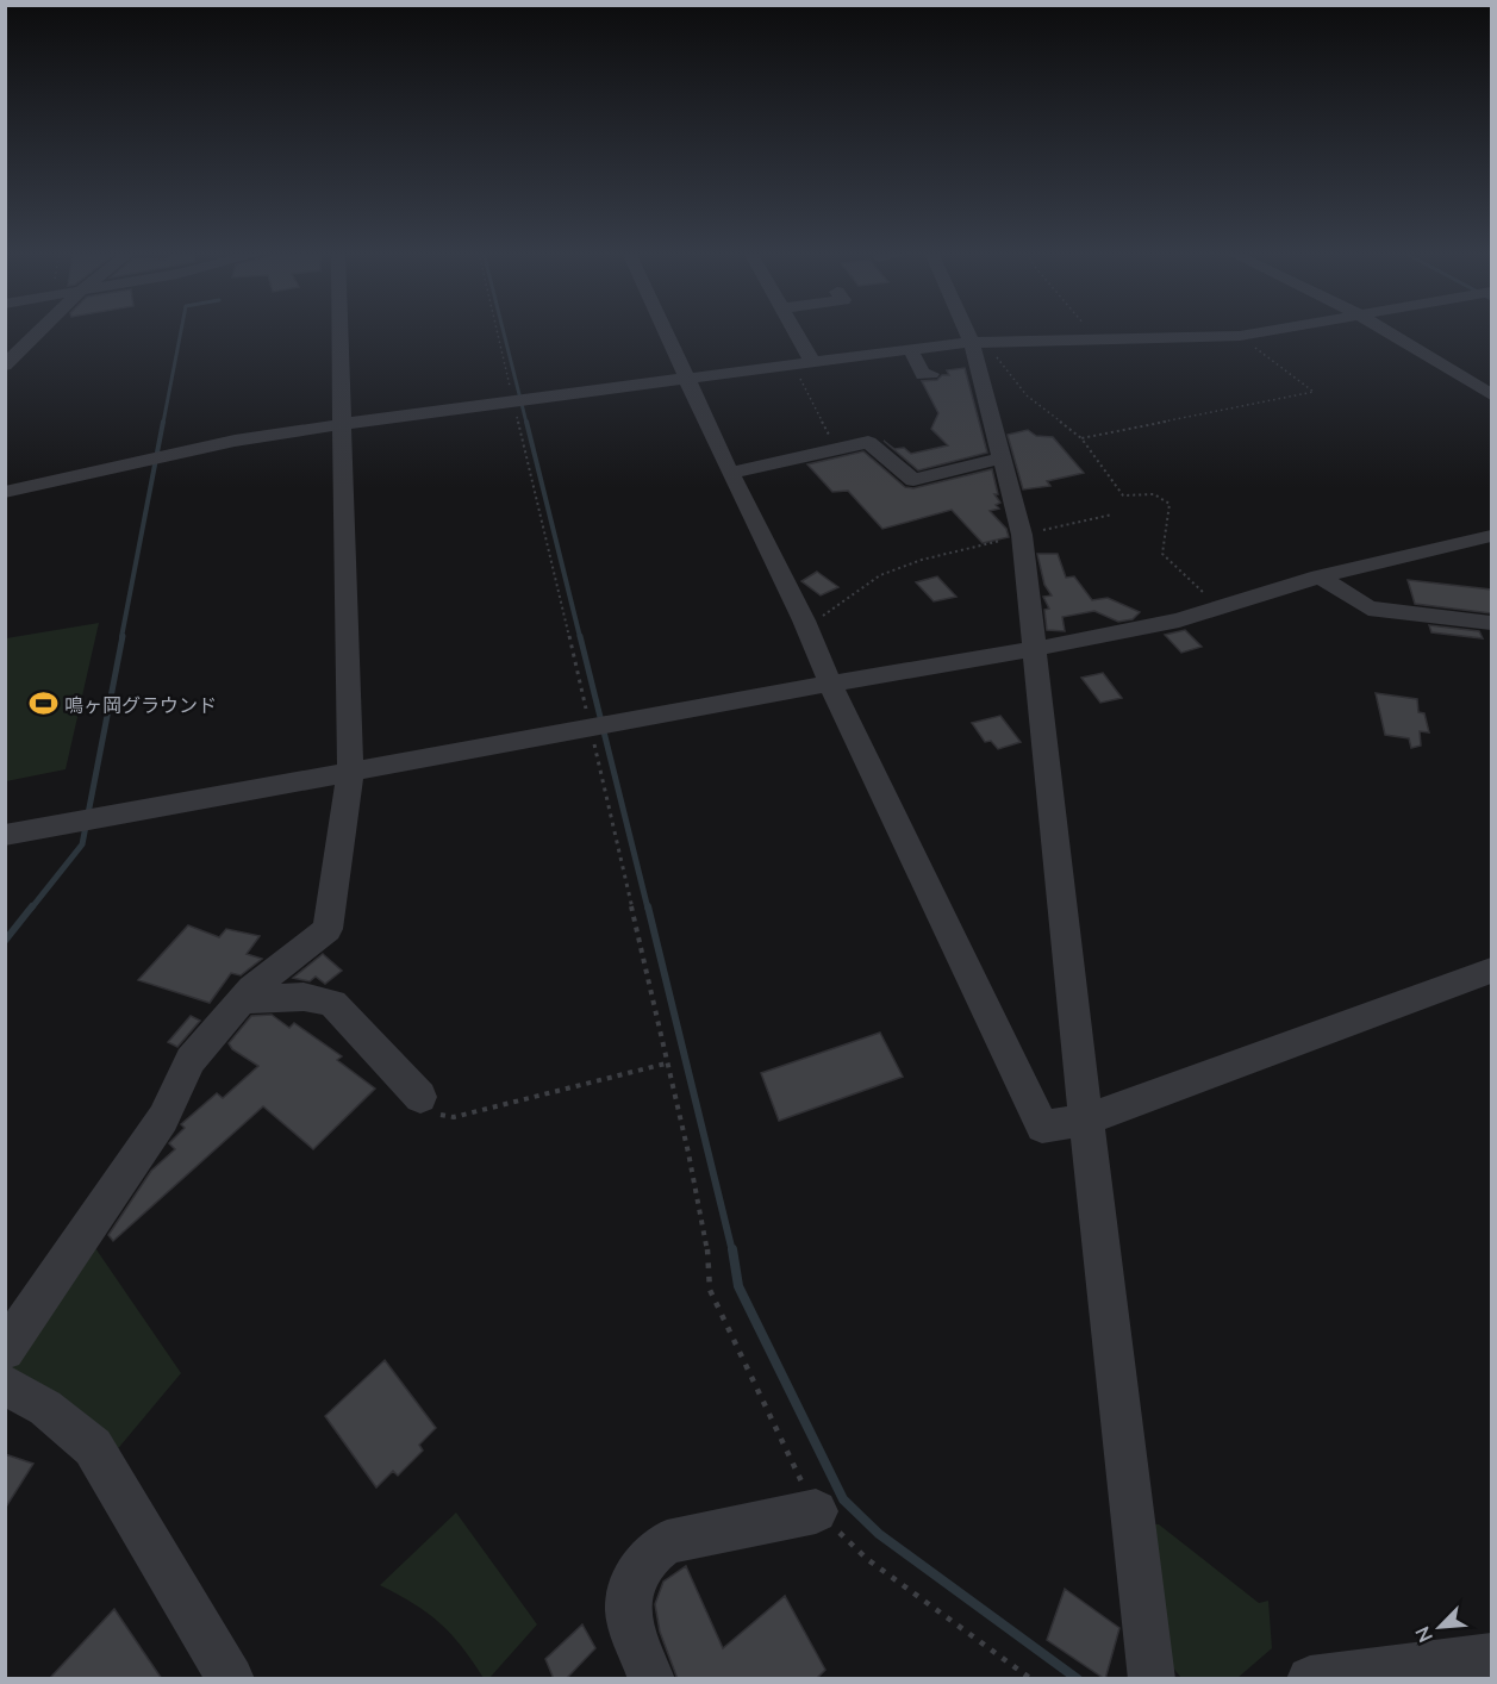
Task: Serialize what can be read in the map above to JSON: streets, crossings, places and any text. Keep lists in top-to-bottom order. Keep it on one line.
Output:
{"places":{"sports":["鳴ヶ岡グラウンド"]},"north":"bottom left"}
